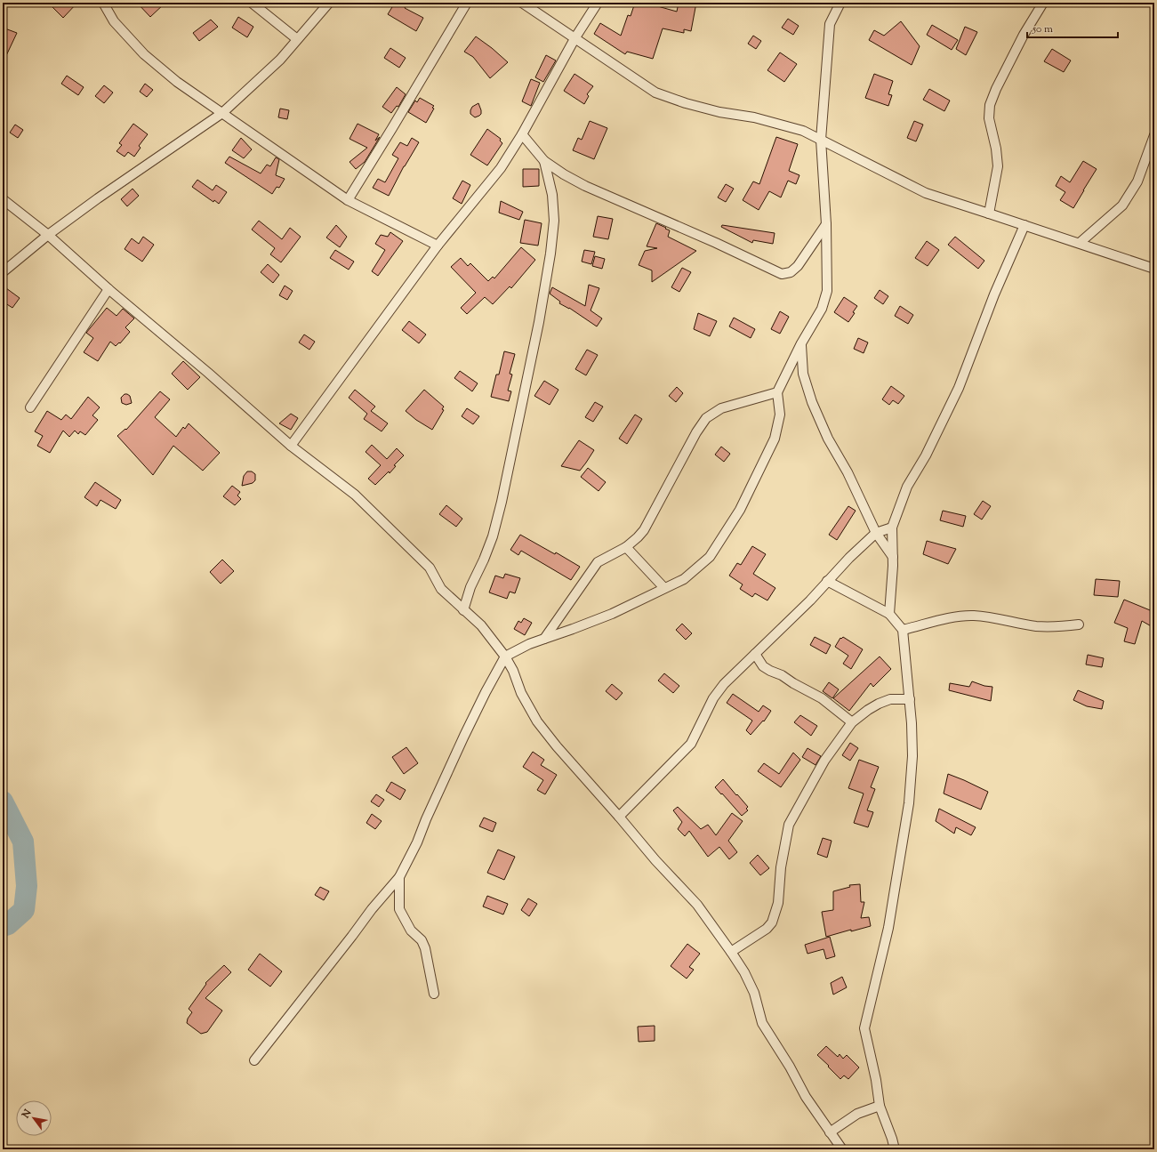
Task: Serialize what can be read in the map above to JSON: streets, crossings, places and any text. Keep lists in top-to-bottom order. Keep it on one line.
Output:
{"scale_bar":"50 m","north":"top left"}
